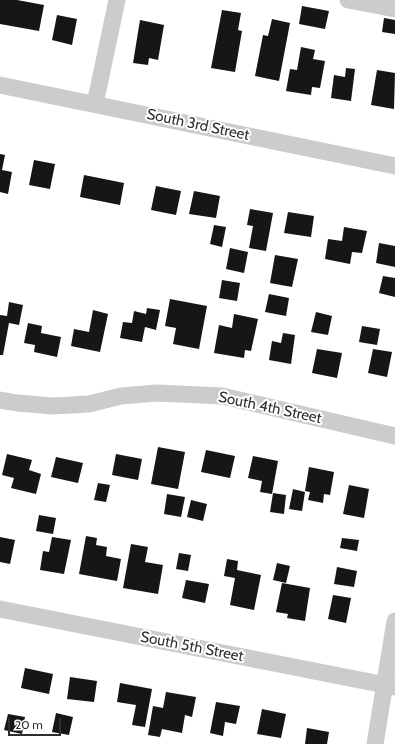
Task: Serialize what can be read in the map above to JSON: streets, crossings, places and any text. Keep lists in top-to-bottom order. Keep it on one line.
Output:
{"streets":{"street":["South 3rd Street","South 4th Street","South 5th Street"]},"scale_bar":"20 m"}
